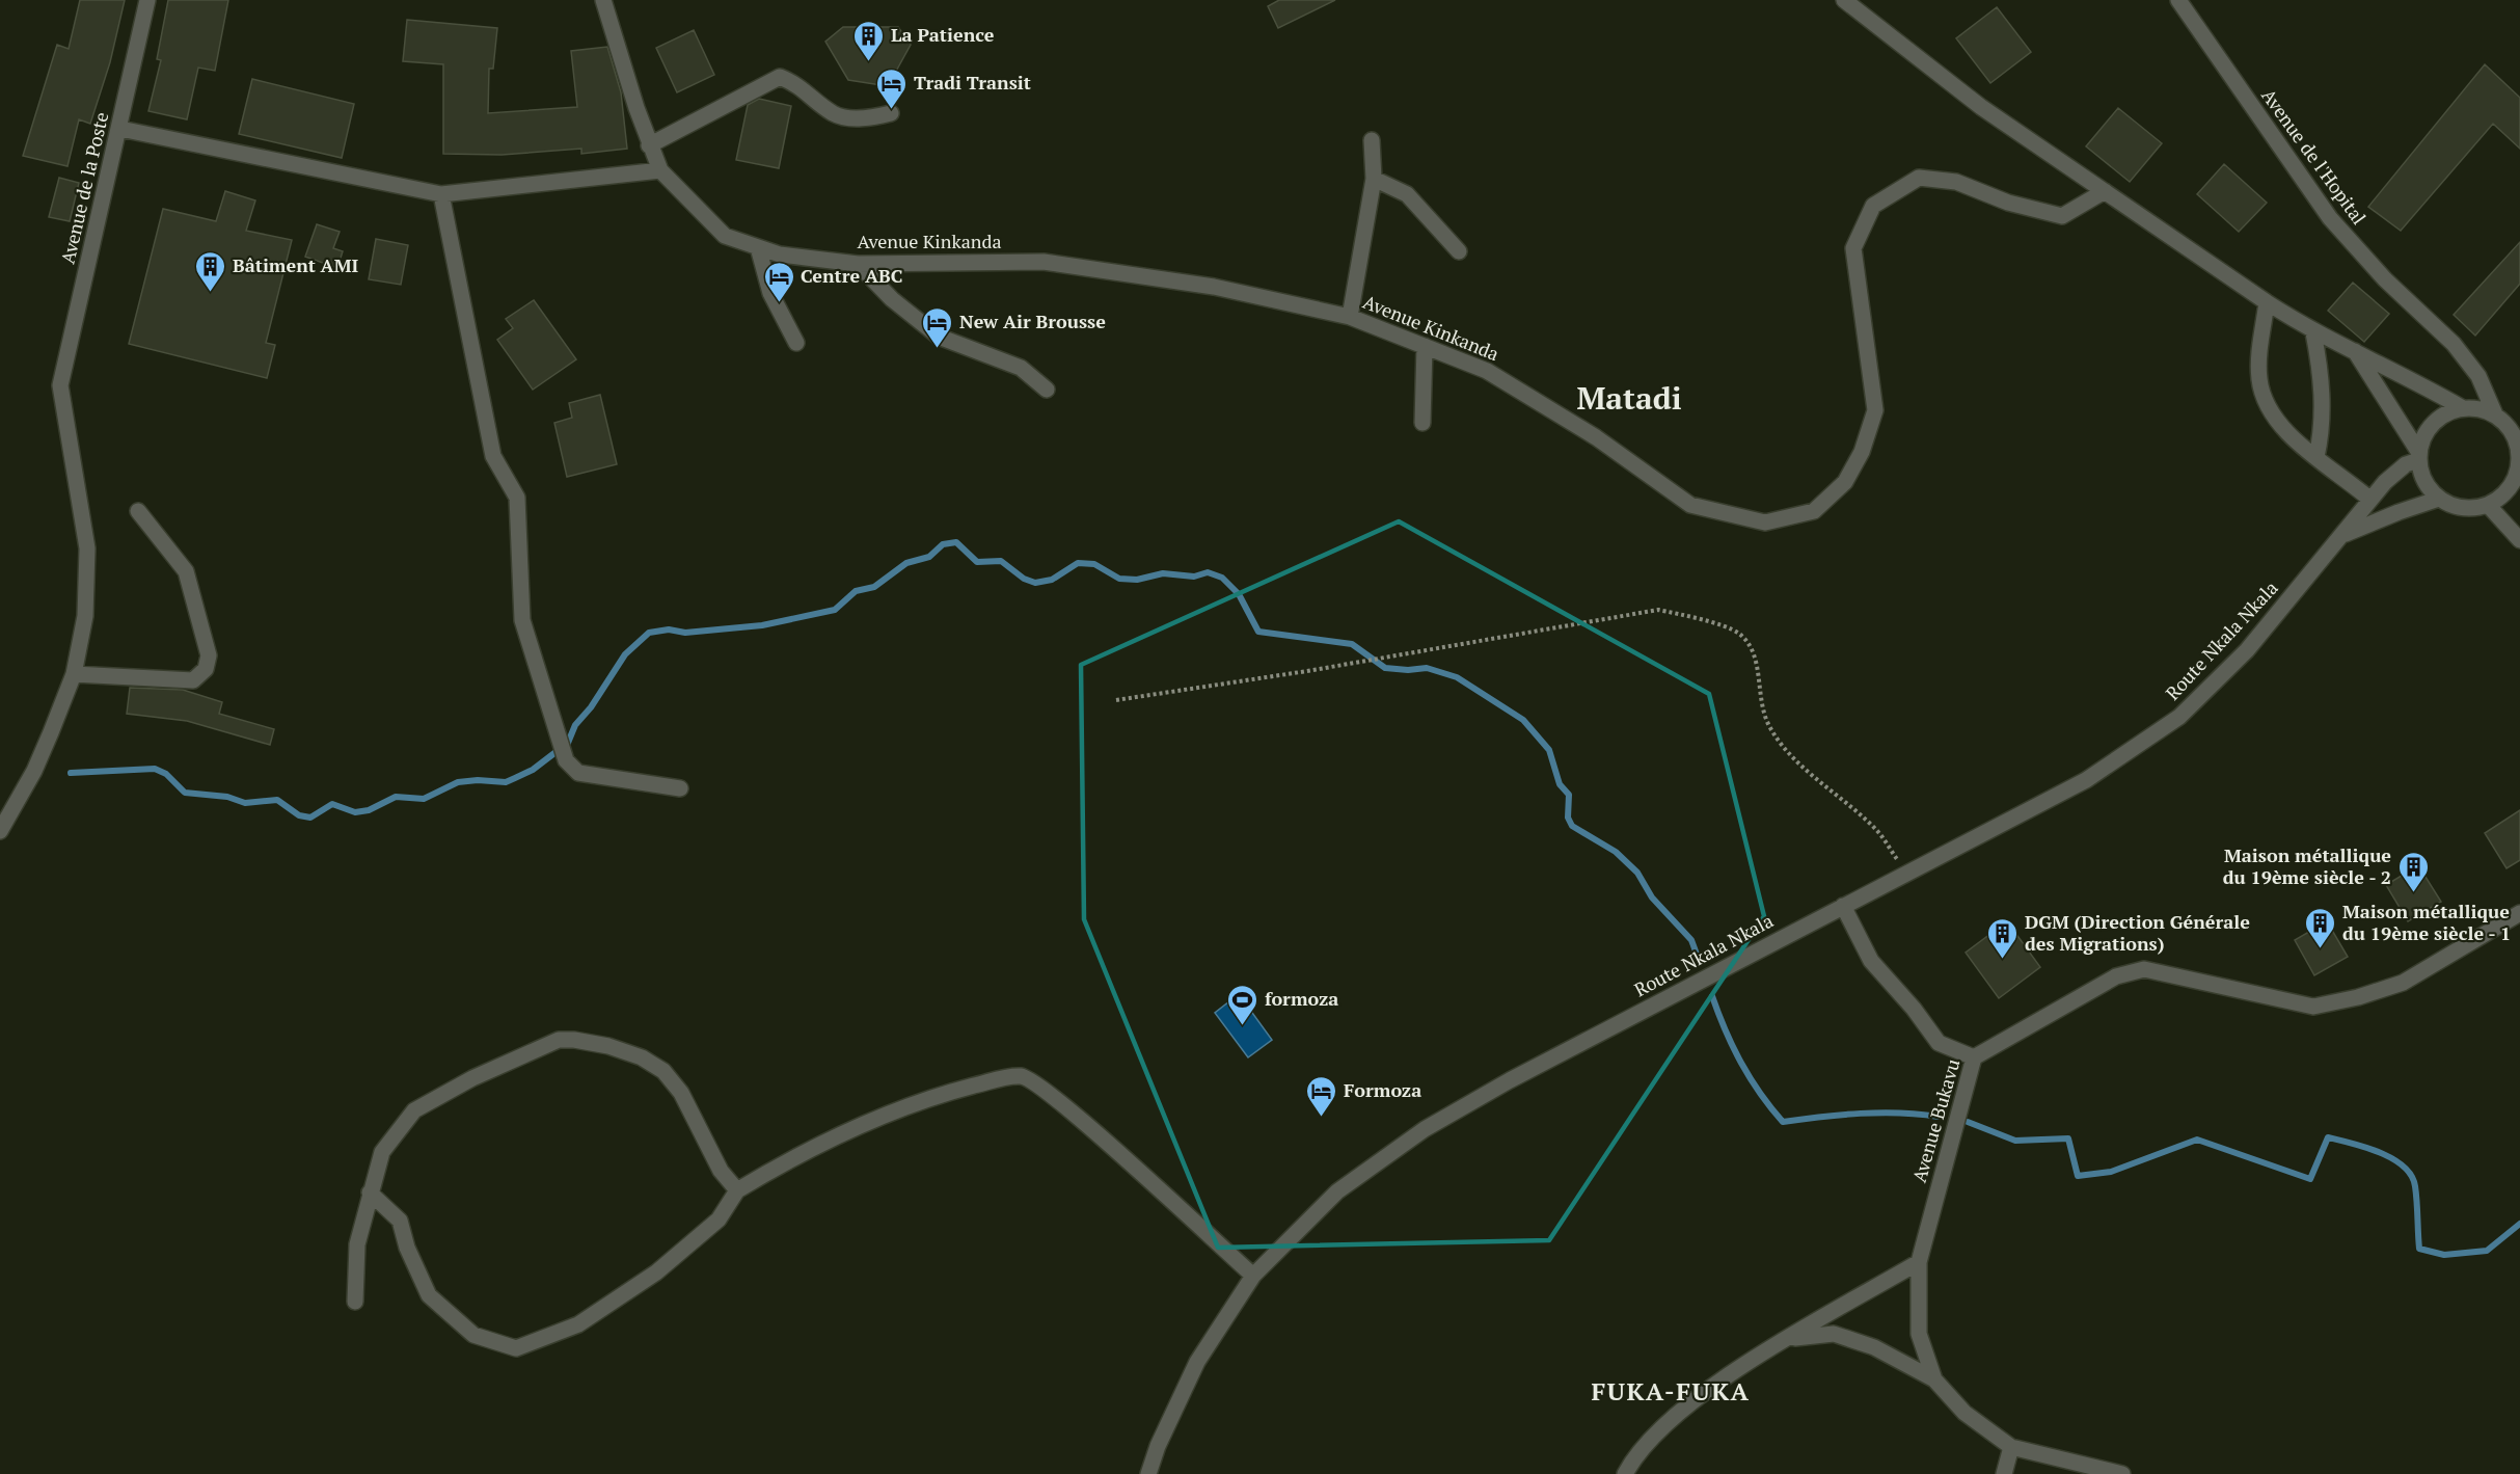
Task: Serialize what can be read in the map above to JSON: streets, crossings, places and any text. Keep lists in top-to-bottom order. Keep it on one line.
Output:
{"streets":{"street":["Avenue de l'Hopital","Avenue de la Poste","Avenue Kinkanda","Route Nkala Nkala","Avenue Bukavu"]},"crossings":[["Avenue de l'Hopital","Route Nkala Nkala"]],"districts":["Matadi","FUKA-FUKA"],"places":{"building":["La Patience","Bâtiment AMI","Maison métallique du 19ème siècle - 2","Maison métallique du 19ème siècle - 1","DGM (Direction Générale des Migrations)"],"hotel":["Tradi Transit","Centre ABC","New Air Brousse","Formoza"],"sports":["formoza"]}}
